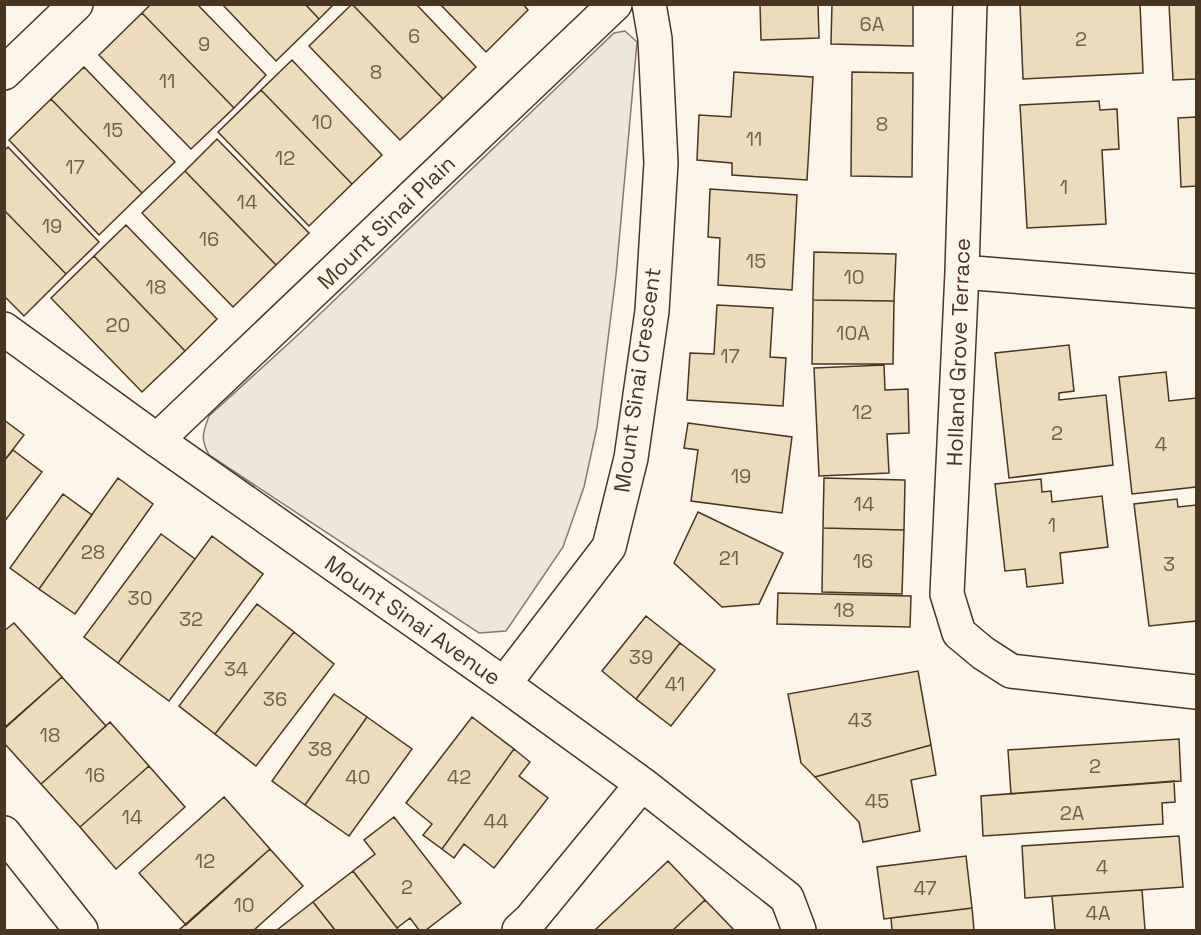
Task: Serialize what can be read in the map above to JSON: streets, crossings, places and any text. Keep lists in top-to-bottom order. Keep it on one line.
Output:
{"streets":{"street":["Mount Sinai Plain","Holland Grove Terrace","Mount Sinai Crescent","Mount Sinai Avenue"]},"crossings":[["Mount Sinai Plain","Mount Sinai Avenue"],["Mount Sinai Crescent","Mount Sinai Avenue"]],"house_numbers":["6A","6","2","9","8","11","10","8","15","11","12","17","1","14","19","16","15","10","18","20","10A","17","12","2","4","19","14","1","28","21","16","3","30","18","32","39","34","41","36","43","18","38","2","16","40","42","45","2A","14","44","12","4","2","47","10","4A"]}
